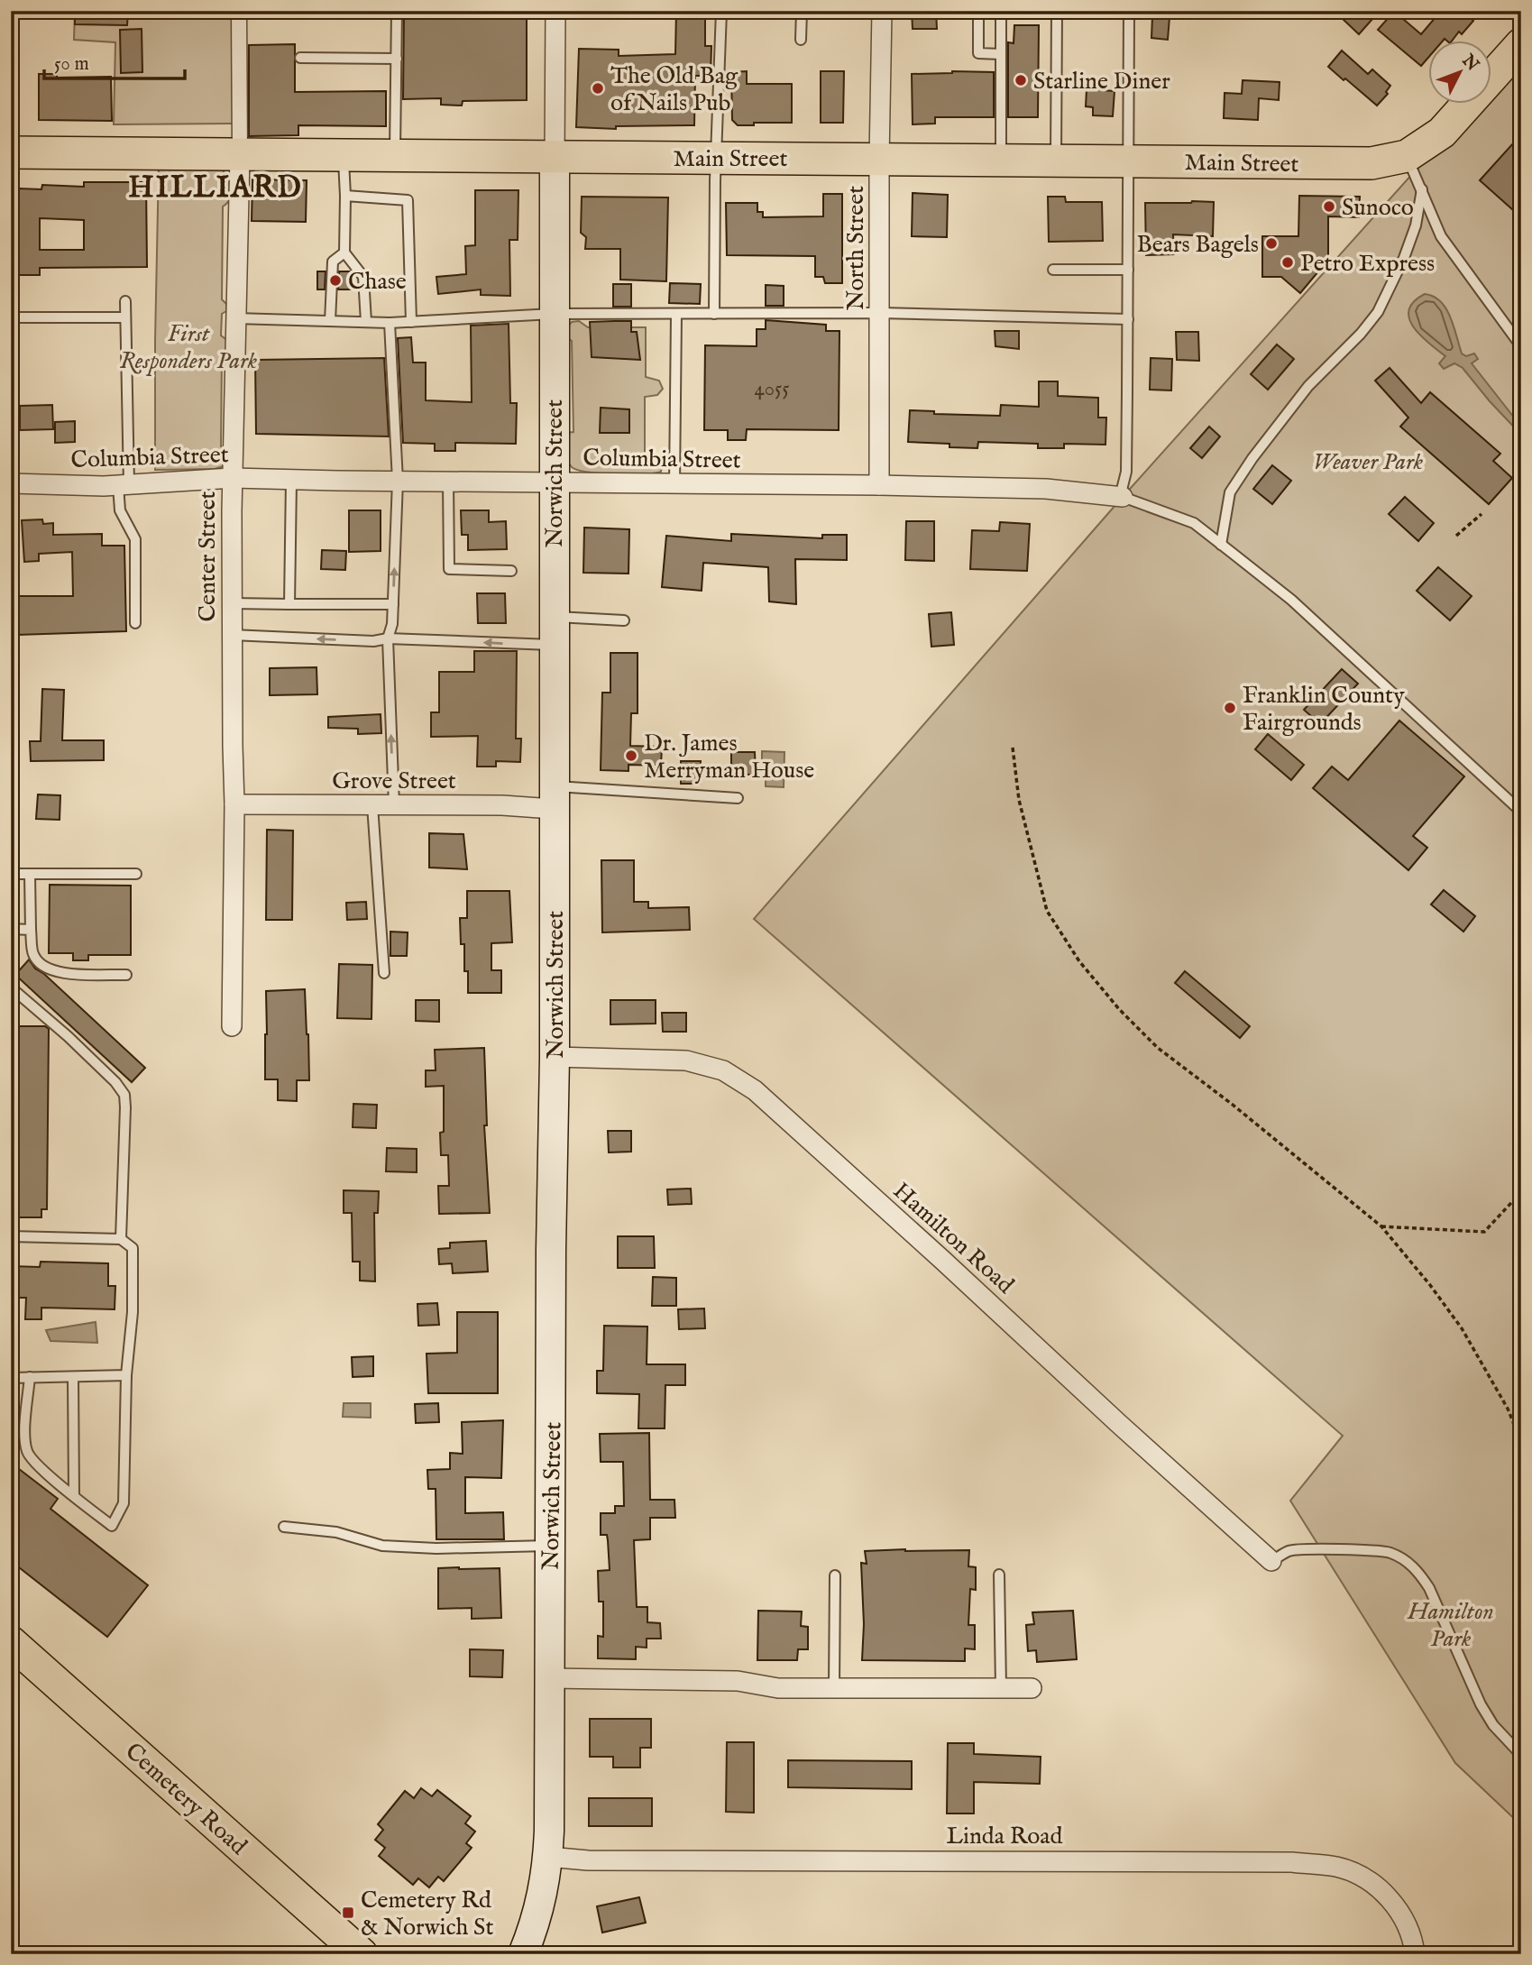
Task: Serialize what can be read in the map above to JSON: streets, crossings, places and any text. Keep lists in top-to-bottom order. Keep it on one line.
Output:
{"streets":{"main road":["Main Street","Norwich Street","Cemetery Road"],"street":["North Street","Columbia Street","Center Street","Grove Street","Hamilton Road","Linda Road"]},"crossings":[["Main Street","North Street"],["Main Street","Norwich Street"],["Main Street","Center Street"],["North Street","Columbia Street"],["Columbia Street","Norwich Street"],["Columbia Street","Center Street"],["Norwich Street","Grove Street"],["Norwich Street","Hamilton Road"],["Norwich Street","Linda Road"],["Center Street","Grove Street"]],"districts":["HILLIARD"],"parks":["First Responders Park","Weaver Park","Hamilton Park"],"places":{"other":["Starline Diner","The Old Bag of Nails Pub","Sunoco","Bears Bagels","Petro Express","Chase","Franklin County Fairgrounds","Dr. James Merryman House"],"transit":["Cemetery Rd & Norwich St"]},"house_numbers":["4055"],"scale_bar":"50 m","north":"top right"}
